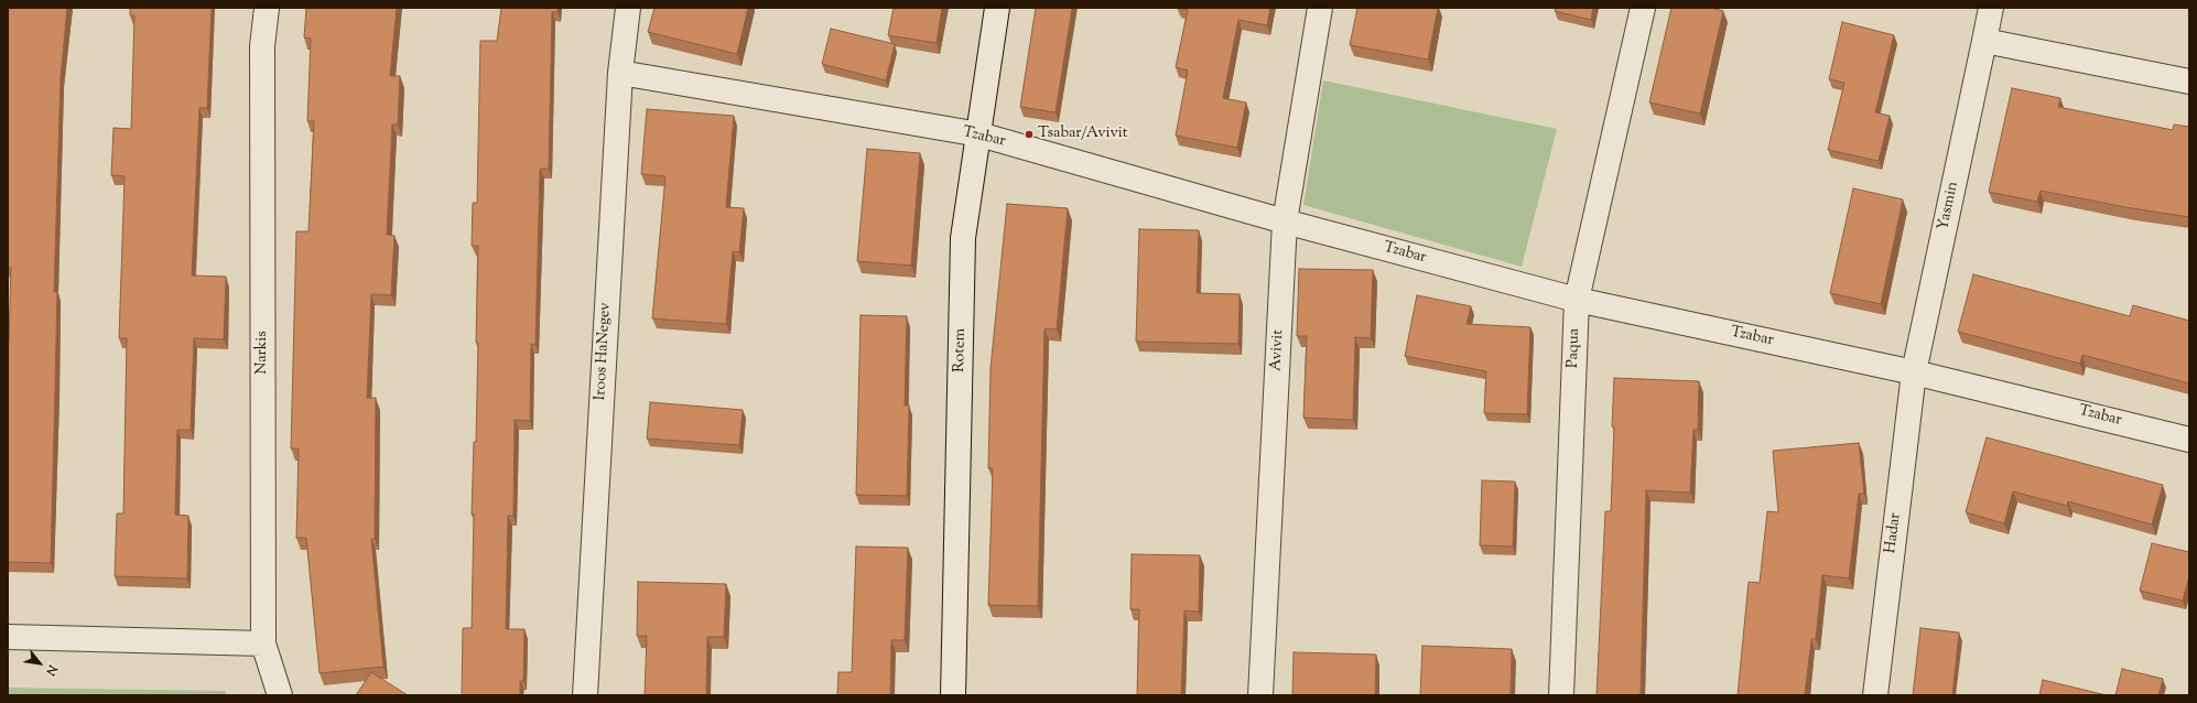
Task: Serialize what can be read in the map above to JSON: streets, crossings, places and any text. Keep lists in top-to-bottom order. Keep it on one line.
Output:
{"streets":{"street":["Tzabar","Yasmin","Paqua","Rotem","Avivit","Iroos HaNegev","Narkis","Hadar"]},"crossings":[["Tzabar","Yasmin"],["Tzabar","Paqua"],["Tzabar","Rotem"],["Tzabar","Avivit"],["Tzabar","Iroos HaNegev"],["Tzabar","Hadar"],["Yasmin","Hadar"]],"places":["Tsabar/Avivit"],"north":"bottom right"}
